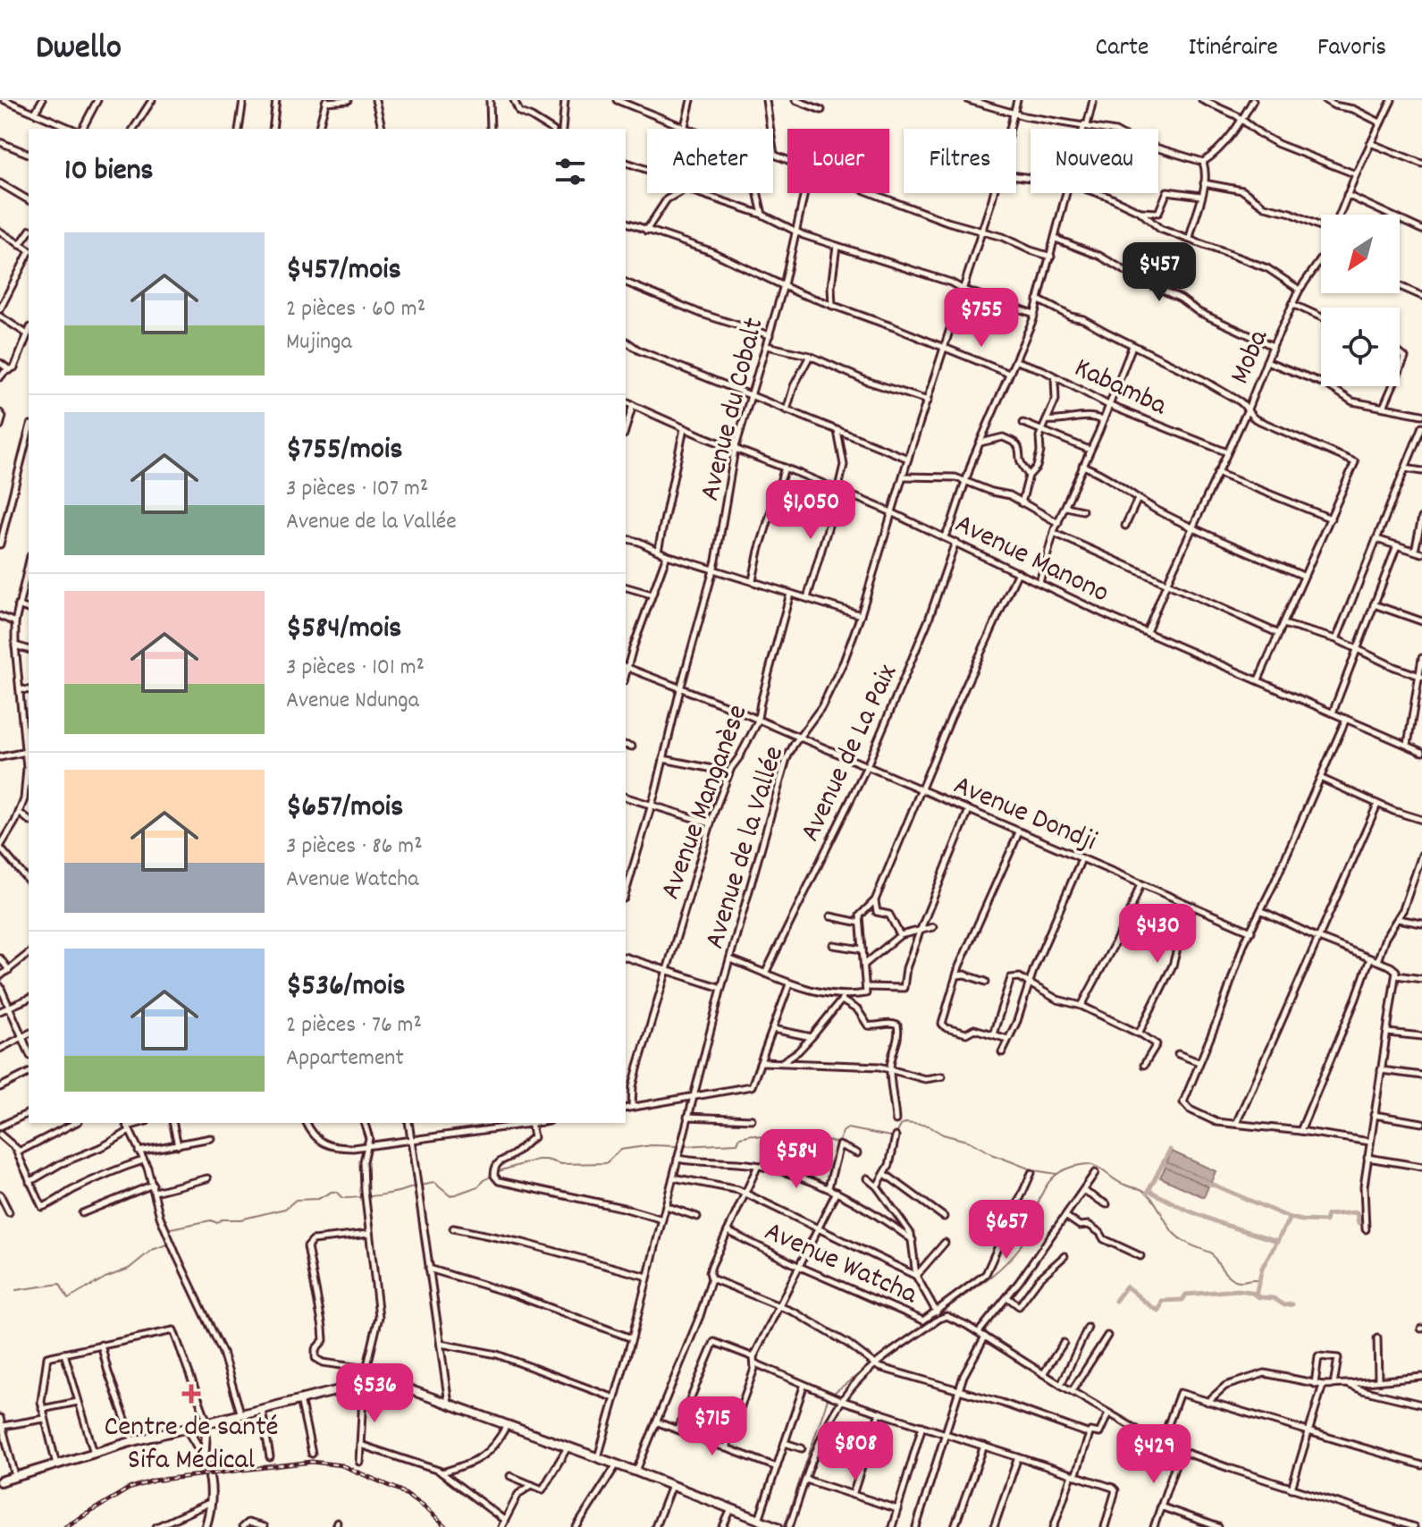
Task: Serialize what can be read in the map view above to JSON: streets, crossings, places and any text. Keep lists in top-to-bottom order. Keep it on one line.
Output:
{"streets":{"street":["Moba","Kabamba","Avenue du Cobalt","Avenue Manono","Avenue de La Paix","Avenue Manganèse","Avenue Dondji","Avenue de la Vallée","Avenue Watcha"]},"crossings":[["Moba","Kabamba"],["Moba","Avenue Manono"],["Avenue du Cobalt","Avenue Manono"],["Avenue du Cobalt","Avenue Dondji"],["Avenue Manono","Avenue de La Paix"],["Avenue Manono","Avenue de la Vallée"],["Avenue de La Paix","Avenue Dondji"],["Avenue Manganèse","Avenue Dondji"],["Avenue Dondji","Avenue de la Vallée"]],"places":{"health":["Centre de santé Sifa Médical"]},"north":"bottom left","page":{"header":"Dwello","nav":["Carte","Itinéraire","Favoris"],"chip":["Acheter","Louer","Filtres","Nouveau"],"heading":"10 biens","list":[{"name":"$457/mois","note":"2 pièces · 60 m² · Mujinga"},{"name":"$755/mois","note":"3 pièces · 107 m² · Avenue de la Vallée"},{"name":"$584/mois","note":"3 pièces · 101 m² · Avenue Ndunga"},{"name":"$657/mois","note":"3 pièces · 86 m² · Avenue Watcha"},{"name":"$536/mois","note":"2 pièces · 76 m² · Appartement"}],"price":["$457","$755","$1,050","$430","$584","$657","$536","$715","$808","$429"]}}
